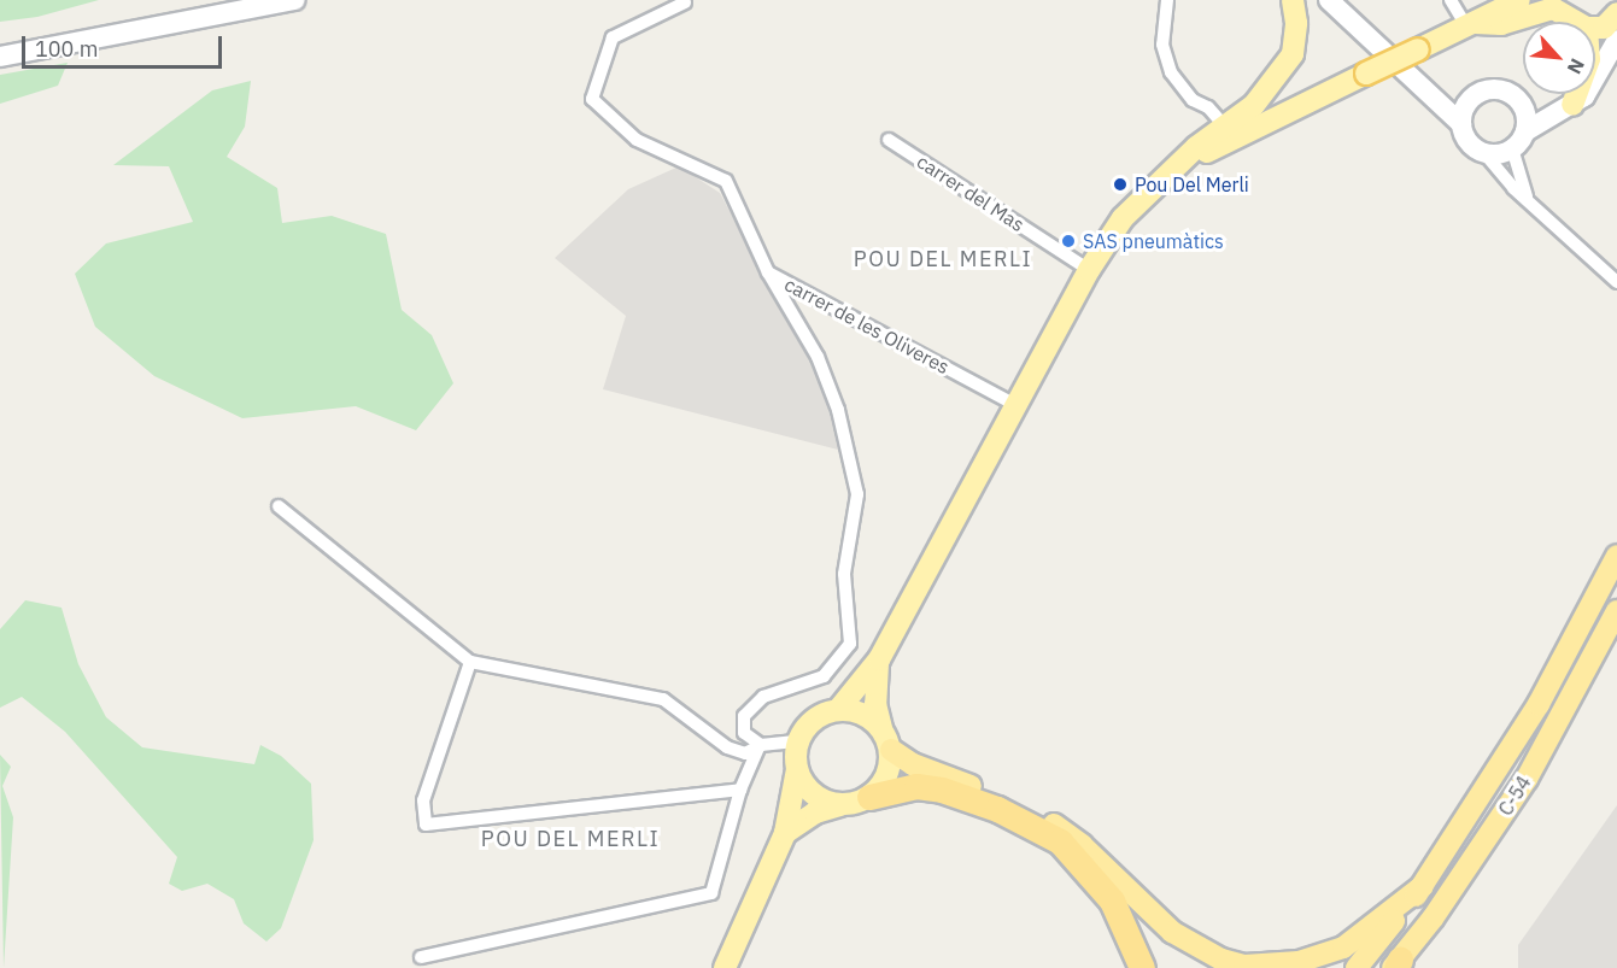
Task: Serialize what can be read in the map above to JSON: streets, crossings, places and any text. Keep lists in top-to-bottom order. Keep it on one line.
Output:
{"streets":{"highway":["C-54"],"street":["carrer del Mas","carrer de les Oliveres"]},"districts":["POU DEL MERLI","POU DEL MERLI"],"places":["Pou Del Merli","SAS pneumàtics"],"scale_bar":"100 m","north":"bottom right"}
